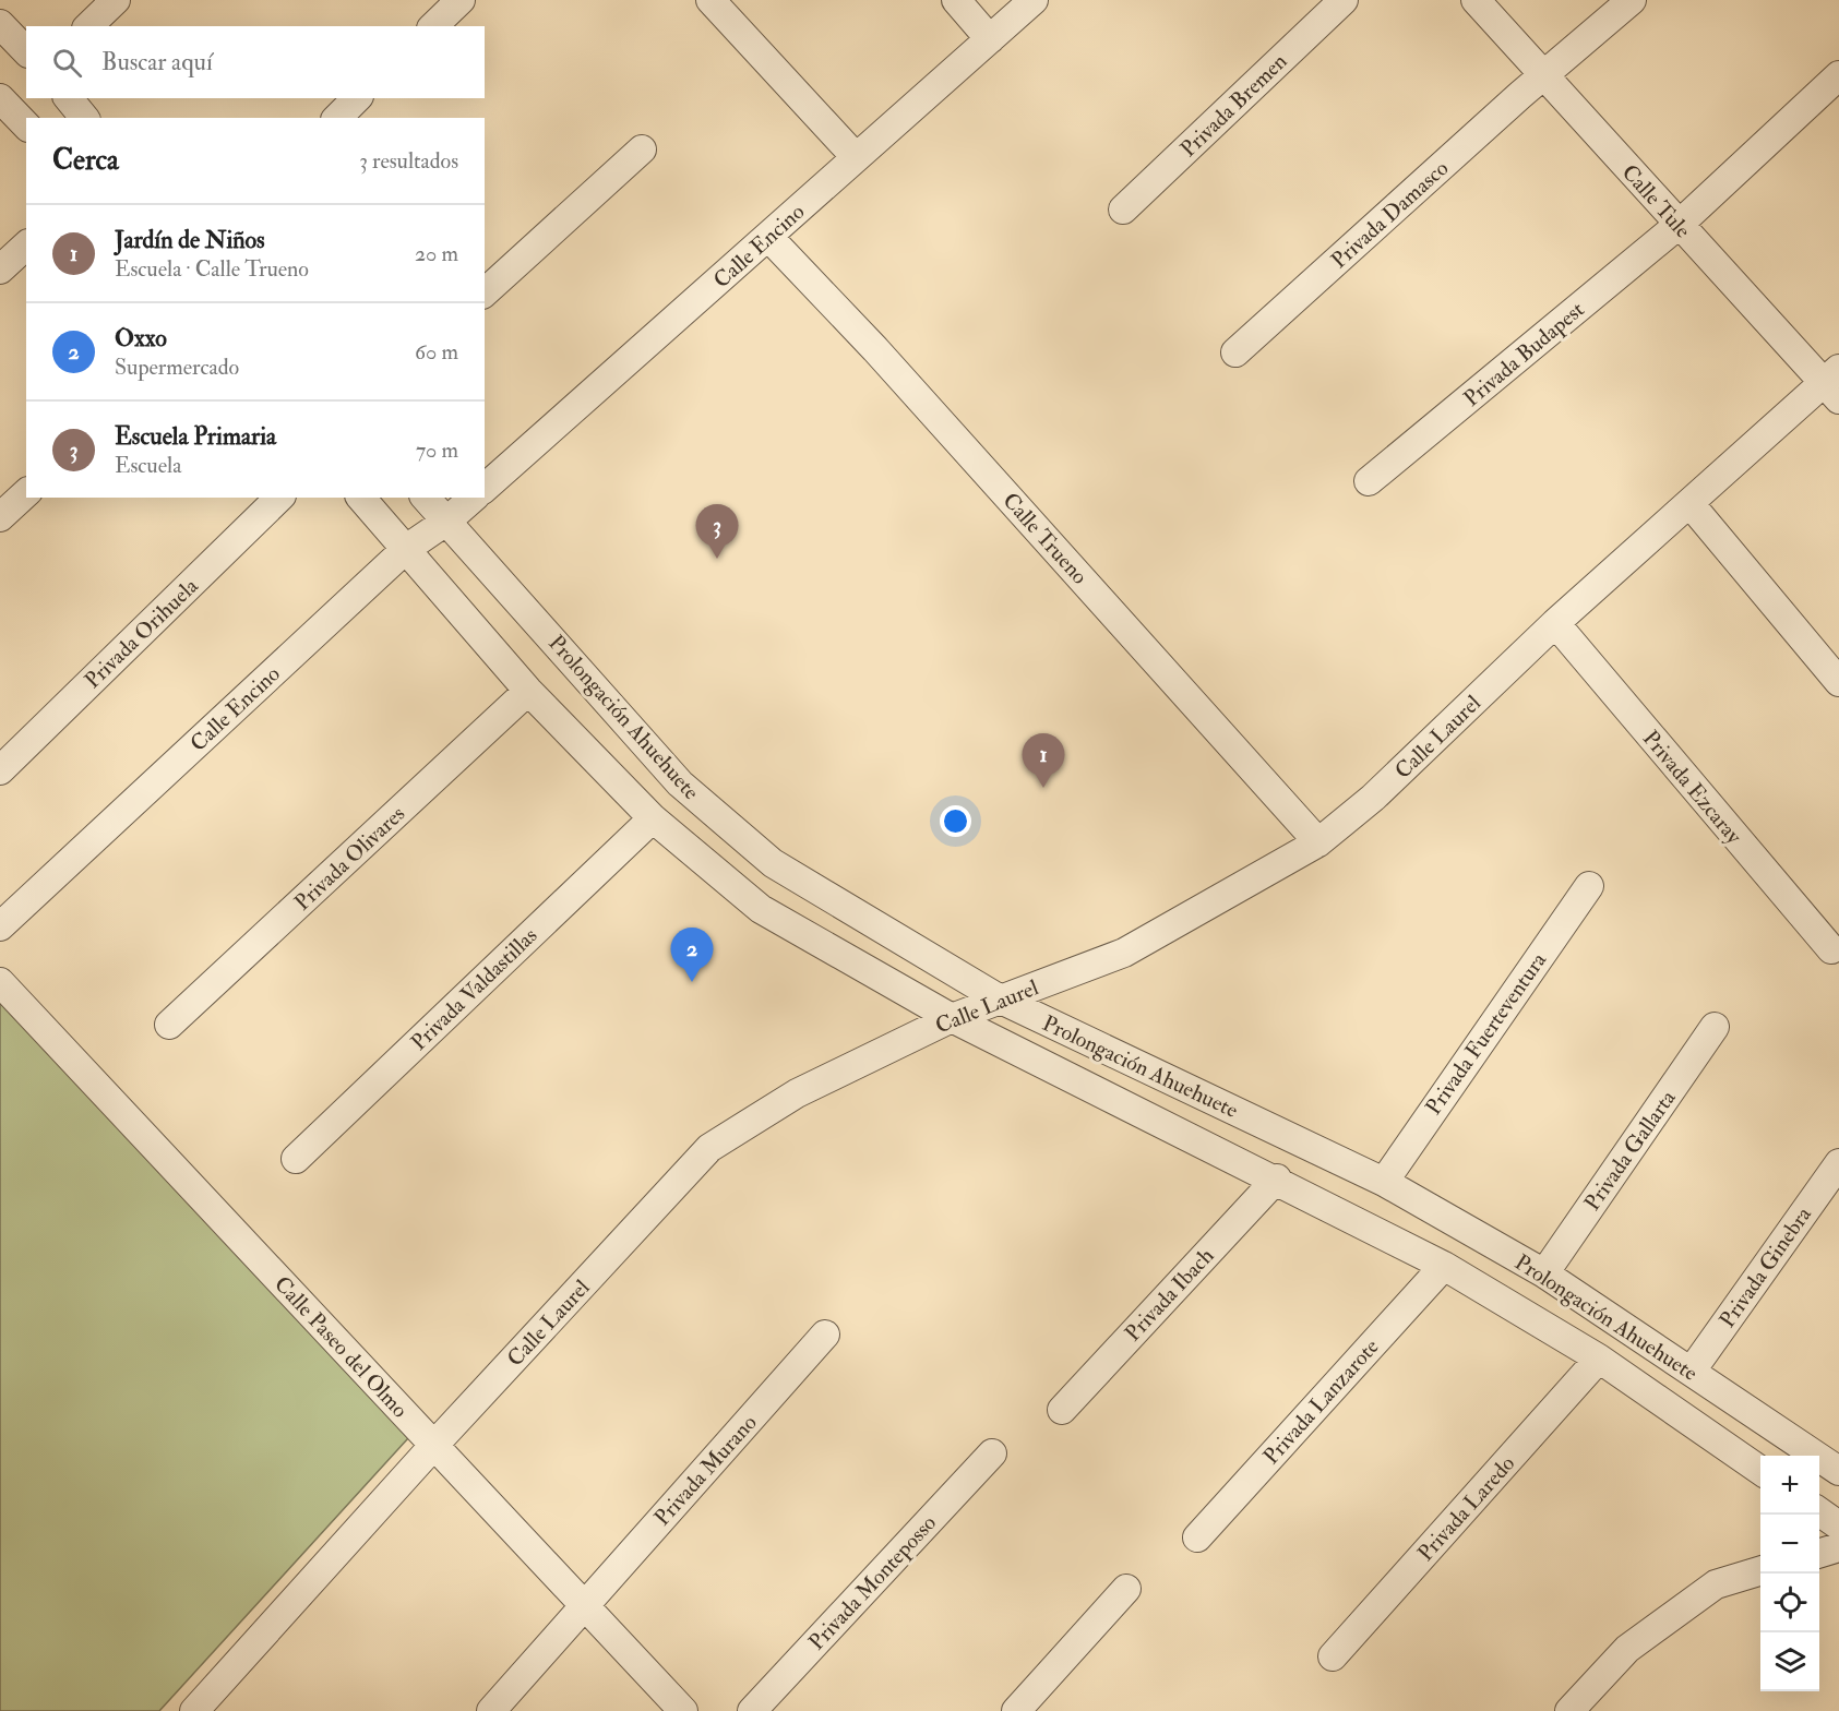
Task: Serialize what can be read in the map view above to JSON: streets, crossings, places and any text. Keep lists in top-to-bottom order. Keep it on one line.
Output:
{"streets":{"street":["Privada Bremen","Calle Tule","Privada Damasco","Calle Encino","Privada Budapest","Calle Trueno","Privada Orihuela","Prolongación Ahuehuete","Calle Laurel","Privada Ezcaray","Privada Olivares","Privada Valdastillas","Privada Fuerteventura","Privada Gallarta","Privada Ginebra","Privada Ibach","Calle Paseo del Olmo","Privada Lanzarote","Privada Murano","Privada Laredo","Privada Monteposso"]},"crossings":[["Calle Tule","Privada Damasco"],["Calle Tule","Privada Budapest"],["Calle Tule","Calle Laurel"],["Calle Encino","Calle Trueno"],["Calle Encino","Prolongación Ahuehuete"],["Calle Trueno","Calle Laurel"],["Prolongación Ahuehuete","Calle Laurel"],["Prolongación Ahuehuete","Privada Olivares"],["Prolongación Ahuehuete","Privada Valdastillas"],["Prolongación Ahuehuete","Privada Fuerteventura"],["Prolongación Ahuehuete","Privada Gallarta"],["Prolongación Ahuehuete","Privada Ginebra"],["Prolongación Ahuehuete","Privada Ibach"],["Prolongación Ahuehuete","Privada Lanzarote"],["Prolongación Ahuehuete","Privada Laredo"],["Calle Laurel","Privada Ezcaray"],["Calle Laurel","Calle Paseo del Olmo"],["Calle Paseo del Olmo","Privada Murano"]],"page":{"search":"Buscar aquí","heading":["Cerca","3 resultados"],"list":[{"mark":"1","name":"Jardín de Niños","note":"Escuela · Calle Trueno","value":"20 m"},{"mark":"2","name":"Oxxo","note":"Supermercado","value":"60 m"},{"mark":"3","name":"Escuela Primaria","note":"Escuela","value":"70 m"}],"pins":["3","1","2"],"map_buttons":["+","−"]}}
